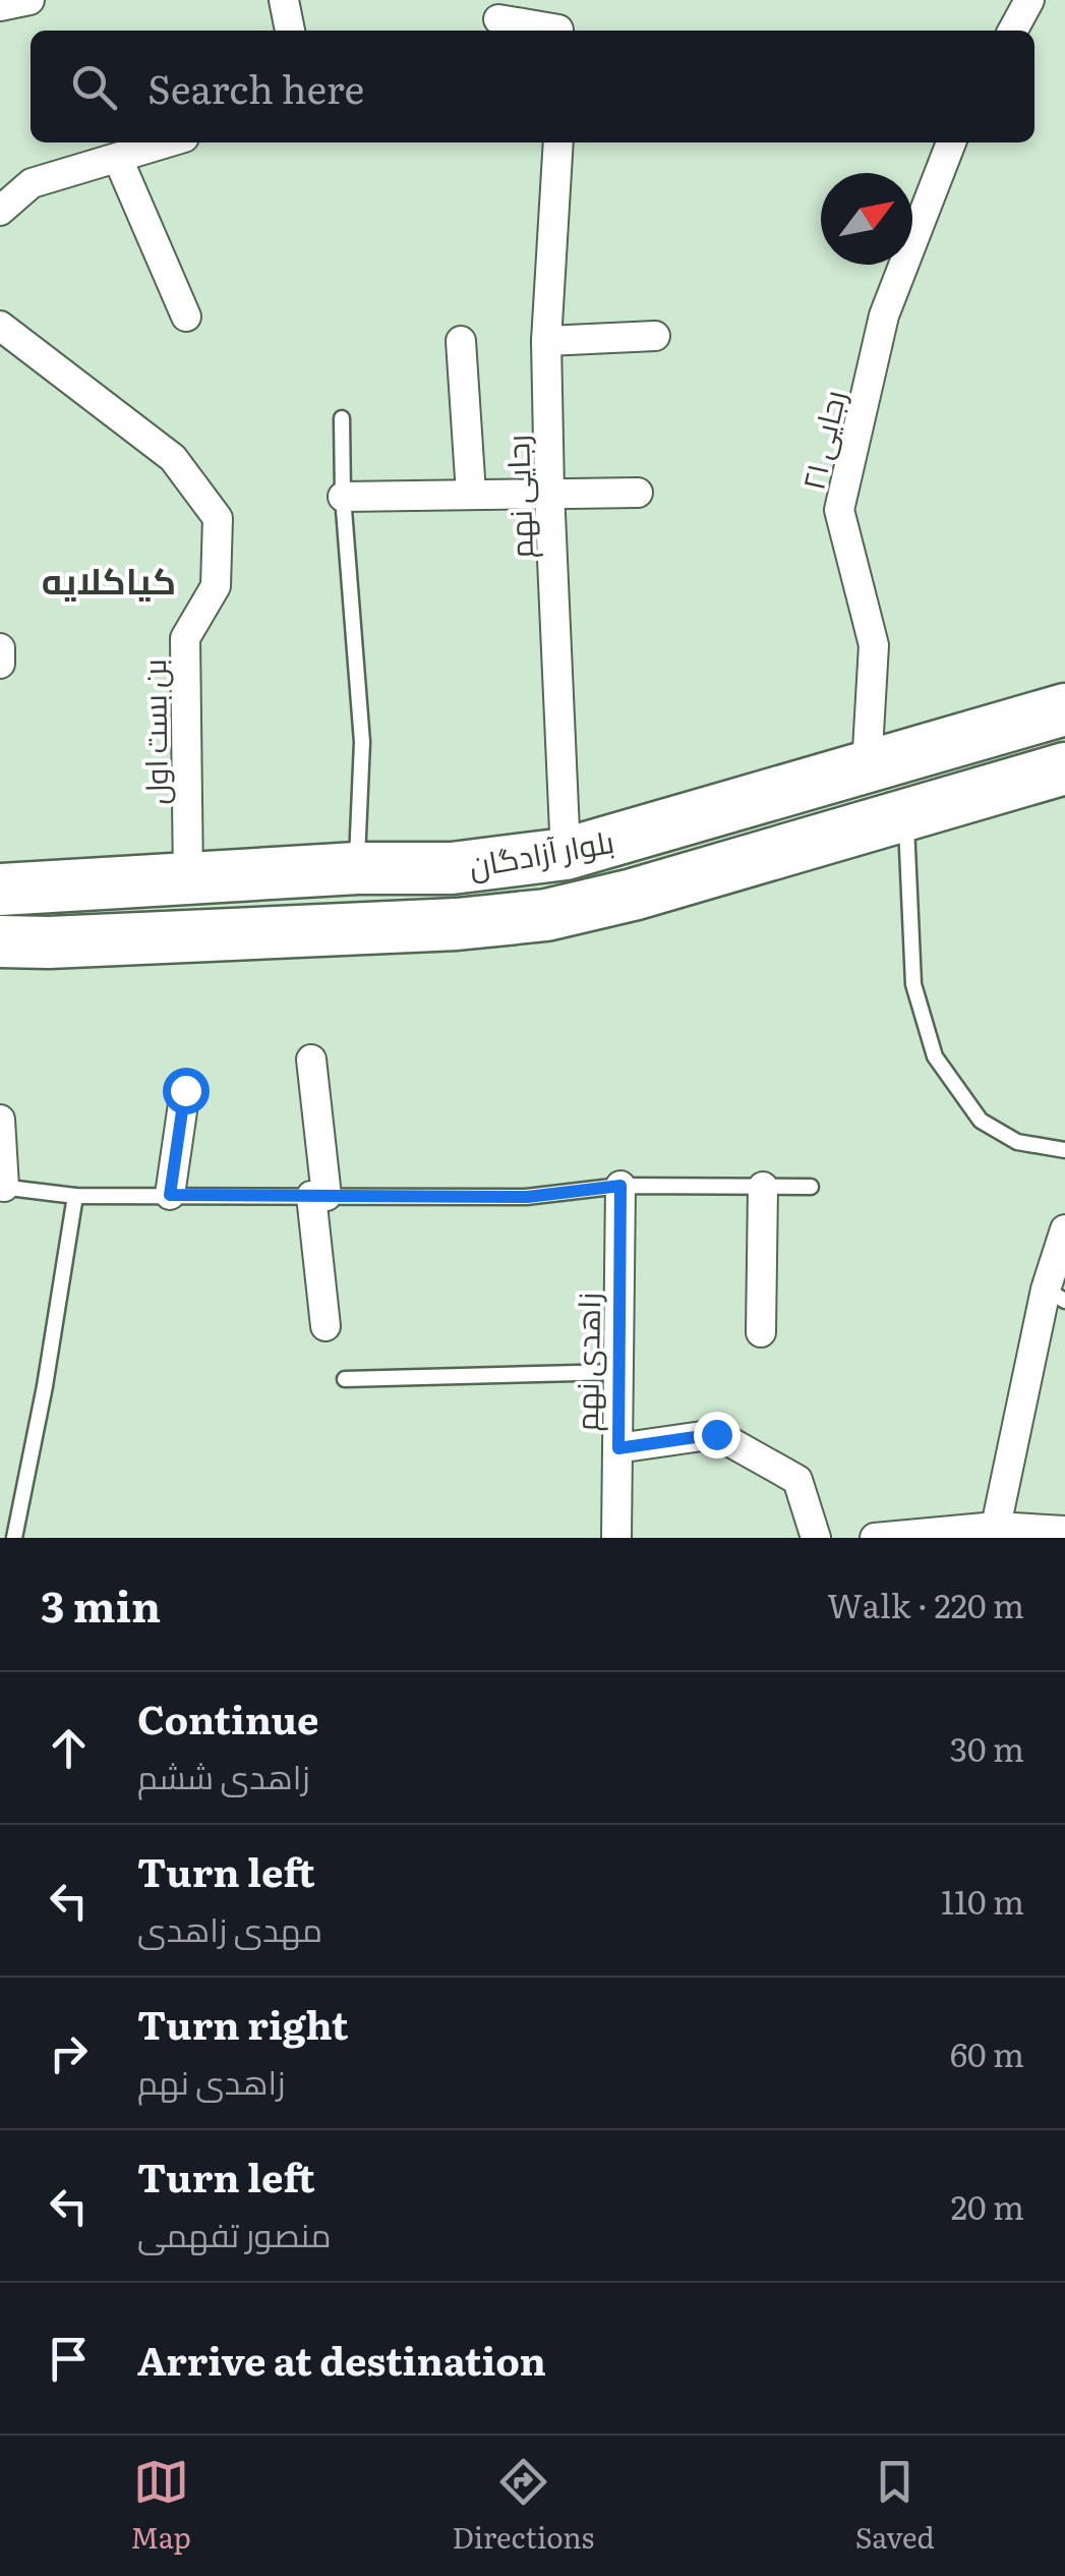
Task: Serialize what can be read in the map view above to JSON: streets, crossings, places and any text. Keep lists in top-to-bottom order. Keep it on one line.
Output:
{"streets":{"highway":["بلوار آزادگان"],"street":["رجایی ۲۱","رجایی نهم","بن بست اول","زاهدی نهم"]},"crossings":[["رجایی ۲۱","بلوار آزادگان"],["رجایی نهم","بلوار آزادگان"],["بن بست اول","بلوار آزادگان"]],"districts":["کیاکلایه"],"north":"top right","page":{"search":"Search here","heading":["3 min","Walk · 220 m"],"list":[["Continue","زاهدی ششم","30 m"],["Turn left","مهدی زاهدی","110 m"],["Turn right","زاهدی نهم","60 m"],["Turn left","منصور تفهمی","20 m"],"Arrive at destination"],"nav":["Map","Directions","Saved"]}}
